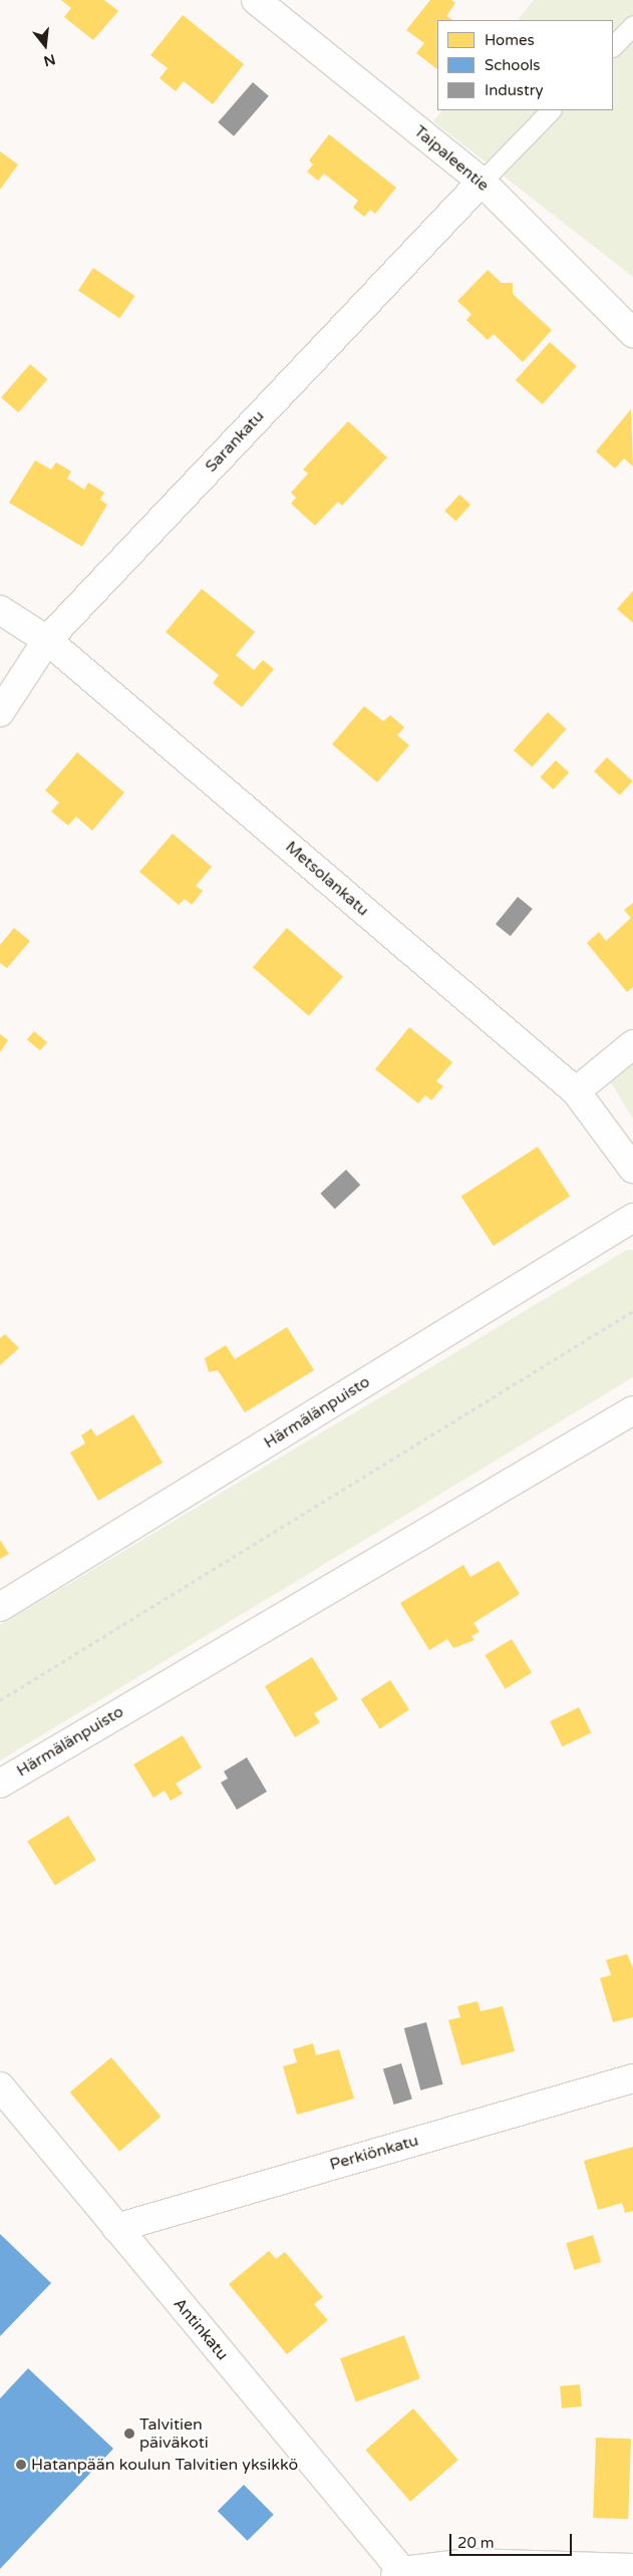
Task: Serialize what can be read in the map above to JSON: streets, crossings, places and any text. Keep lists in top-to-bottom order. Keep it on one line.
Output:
{"streets":{"street":["Taipaleentie","Sarankatu","Metsolankatu","Härmälänpuisto","Perkiönkatu","Antinkatu"]},"crossings":[["Taipaleentie","Sarankatu"],["Sarankatu","Metsolankatu"],["Perkiönkatu","Antinkatu"]],"places":["Talvitien päiväkoti","Hatanpään koulun Talvitien yksikkö"],"legend":["Homes","Schools","Industry"],"scale_bar":"20 m","north":"bottom"}
